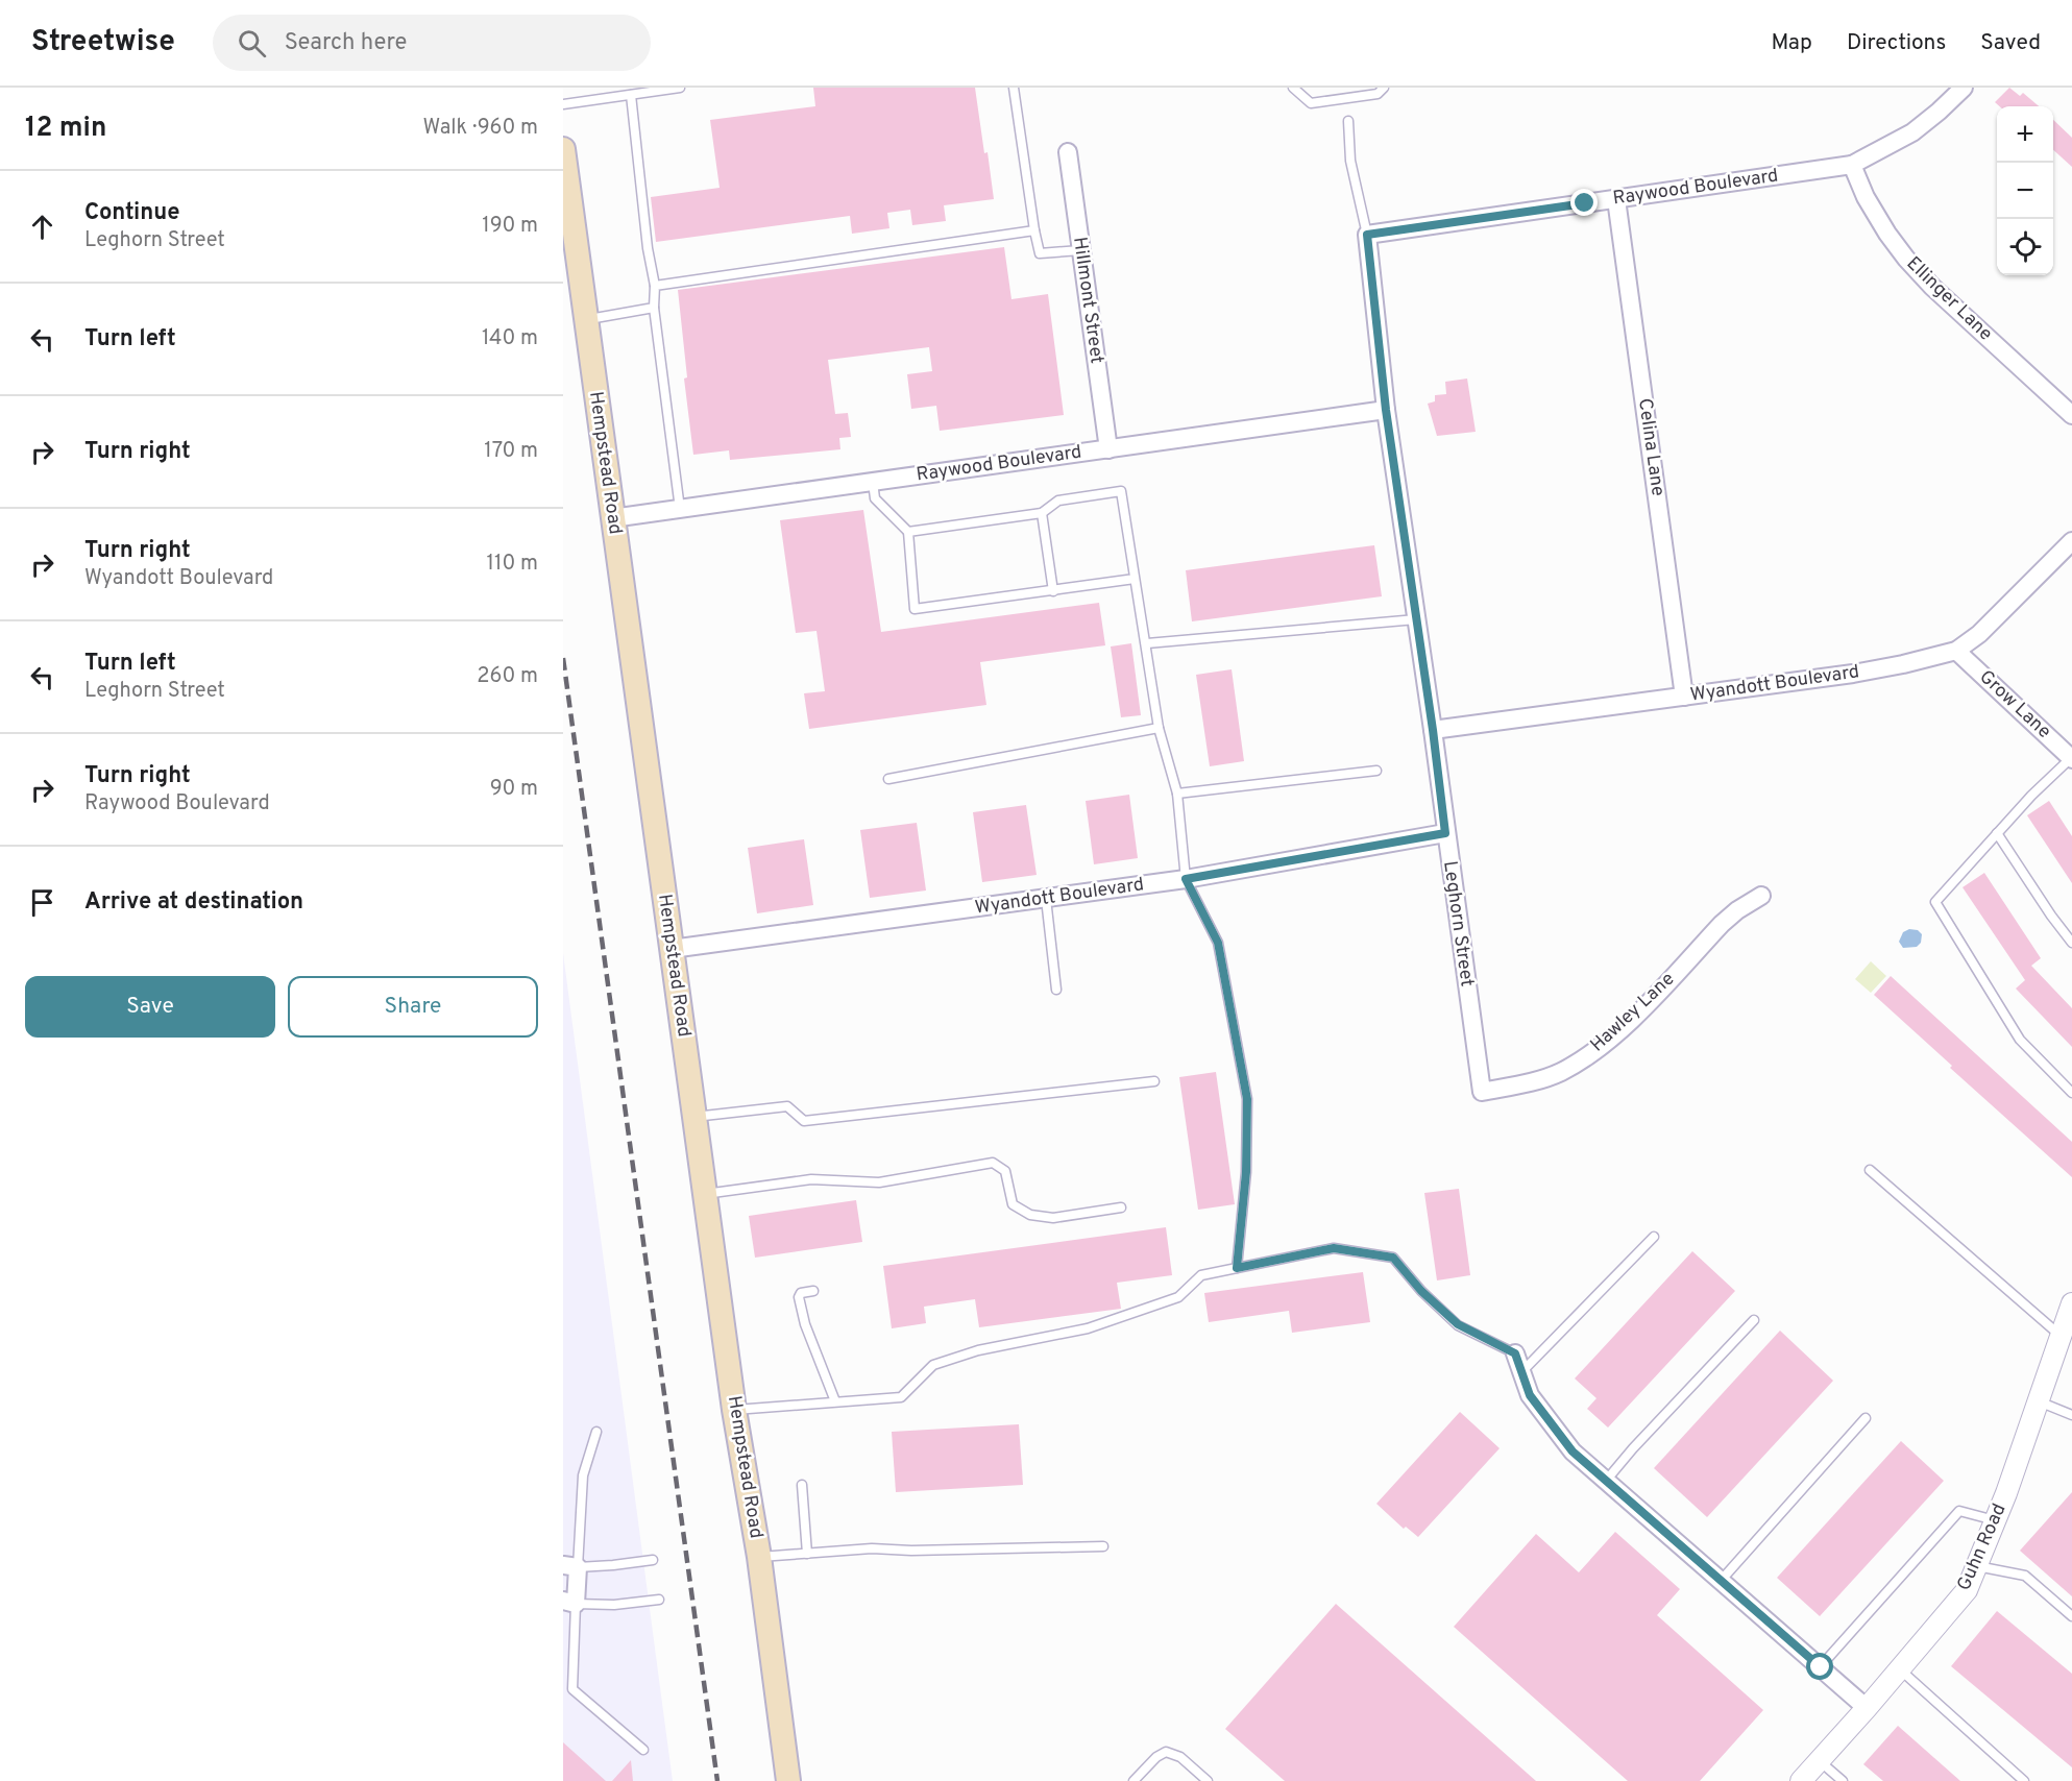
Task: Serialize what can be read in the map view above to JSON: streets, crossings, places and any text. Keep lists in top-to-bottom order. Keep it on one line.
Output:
{"streets":{"main road":["Hempstead Road"],"street":["Raywood Boulevard","Ellinger Lane","Hillmont Street","Celina Lane","Wyandott Boulevard","Grow Lane","Leghorn Street","Hawley Lane","Guhn Road"]},"crossings":[["Raywood Boulevard","Ellinger Lane"],["Raywood Boulevard","Hillmont Street"],["Raywood Boulevard","Celina Lane"],["Raywood Boulevard","Hempstead Road"],["Raywood Boulevard","Leghorn Street"],["Celina Lane","Wyandott Boulevard"],["Hempstead Road","Wyandott Boulevard"],["Wyandott Boulevard","Grow Lane"],["Wyandott Boulevard","Leghorn Street"],["Leghorn Street","Hawley Lane"]],"page":{"header":"Streetwise","search":"Search here","nav":["Map","Directions","Saved"],"heading":["12 min","Walk · 960 m"],"map_buttons":["+","−"],"list":[["Continue","Leghorn Street","190 m"],["Turn left","140 m"],["Turn right","170 m"],["Turn right","Wyandott Boulevard","110 m"],["Turn left","Leghorn Street","260 m"],["Turn right","Raywood Boulevard","90 m"],"Arrive at destination"],"buttons":["Save","Share"]}}
